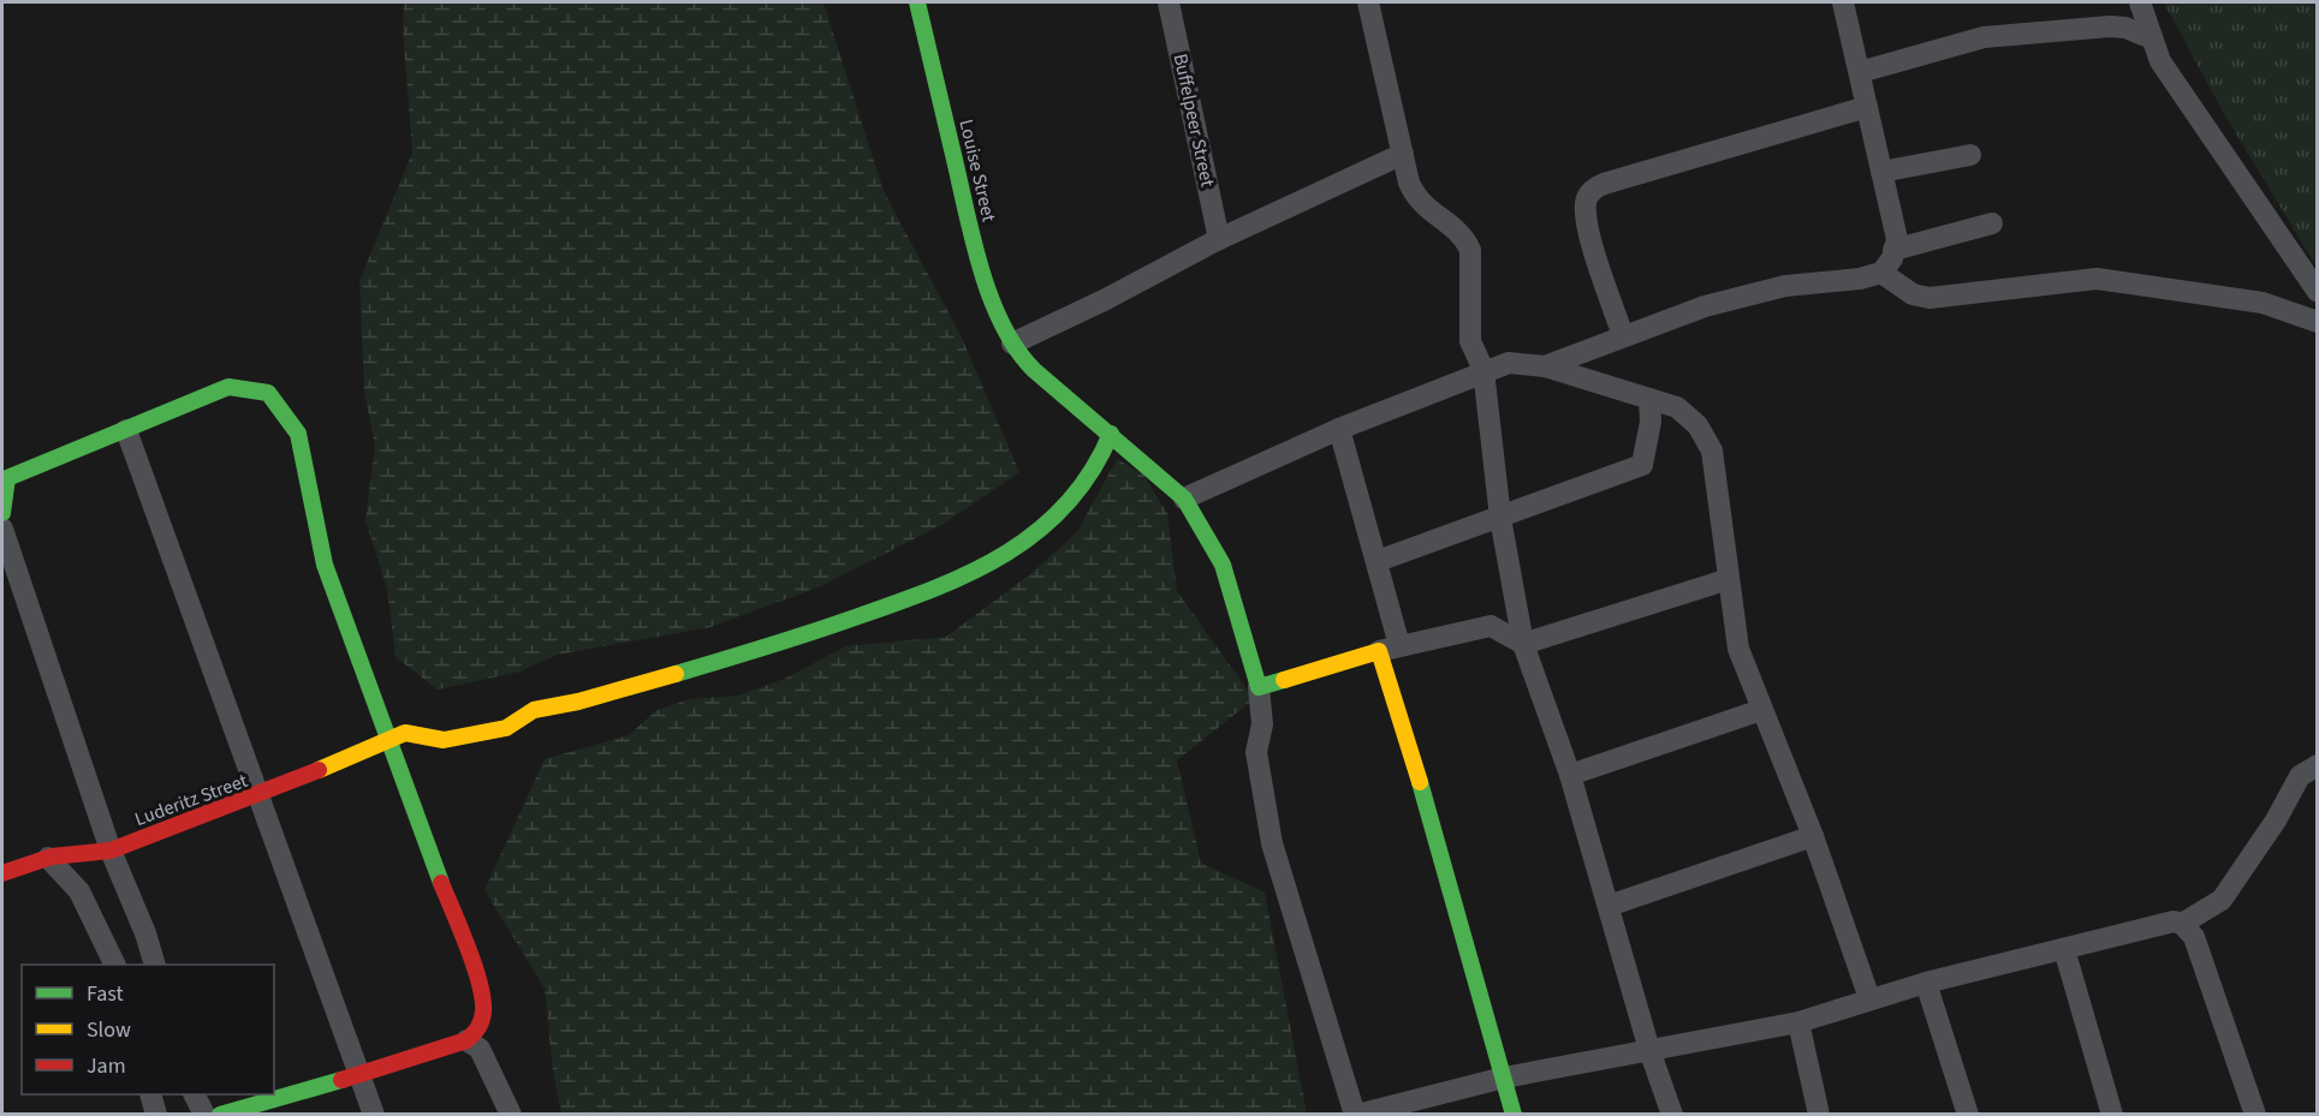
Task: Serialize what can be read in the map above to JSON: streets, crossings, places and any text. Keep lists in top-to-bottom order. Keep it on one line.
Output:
{"streets":{"street":["Buffelpeer Street","Louise Street","Luderitz Street"]},"crossings":[["Louise Street","Luderitz Street"]],"legend":["Fast","Slow","Jam"]}
